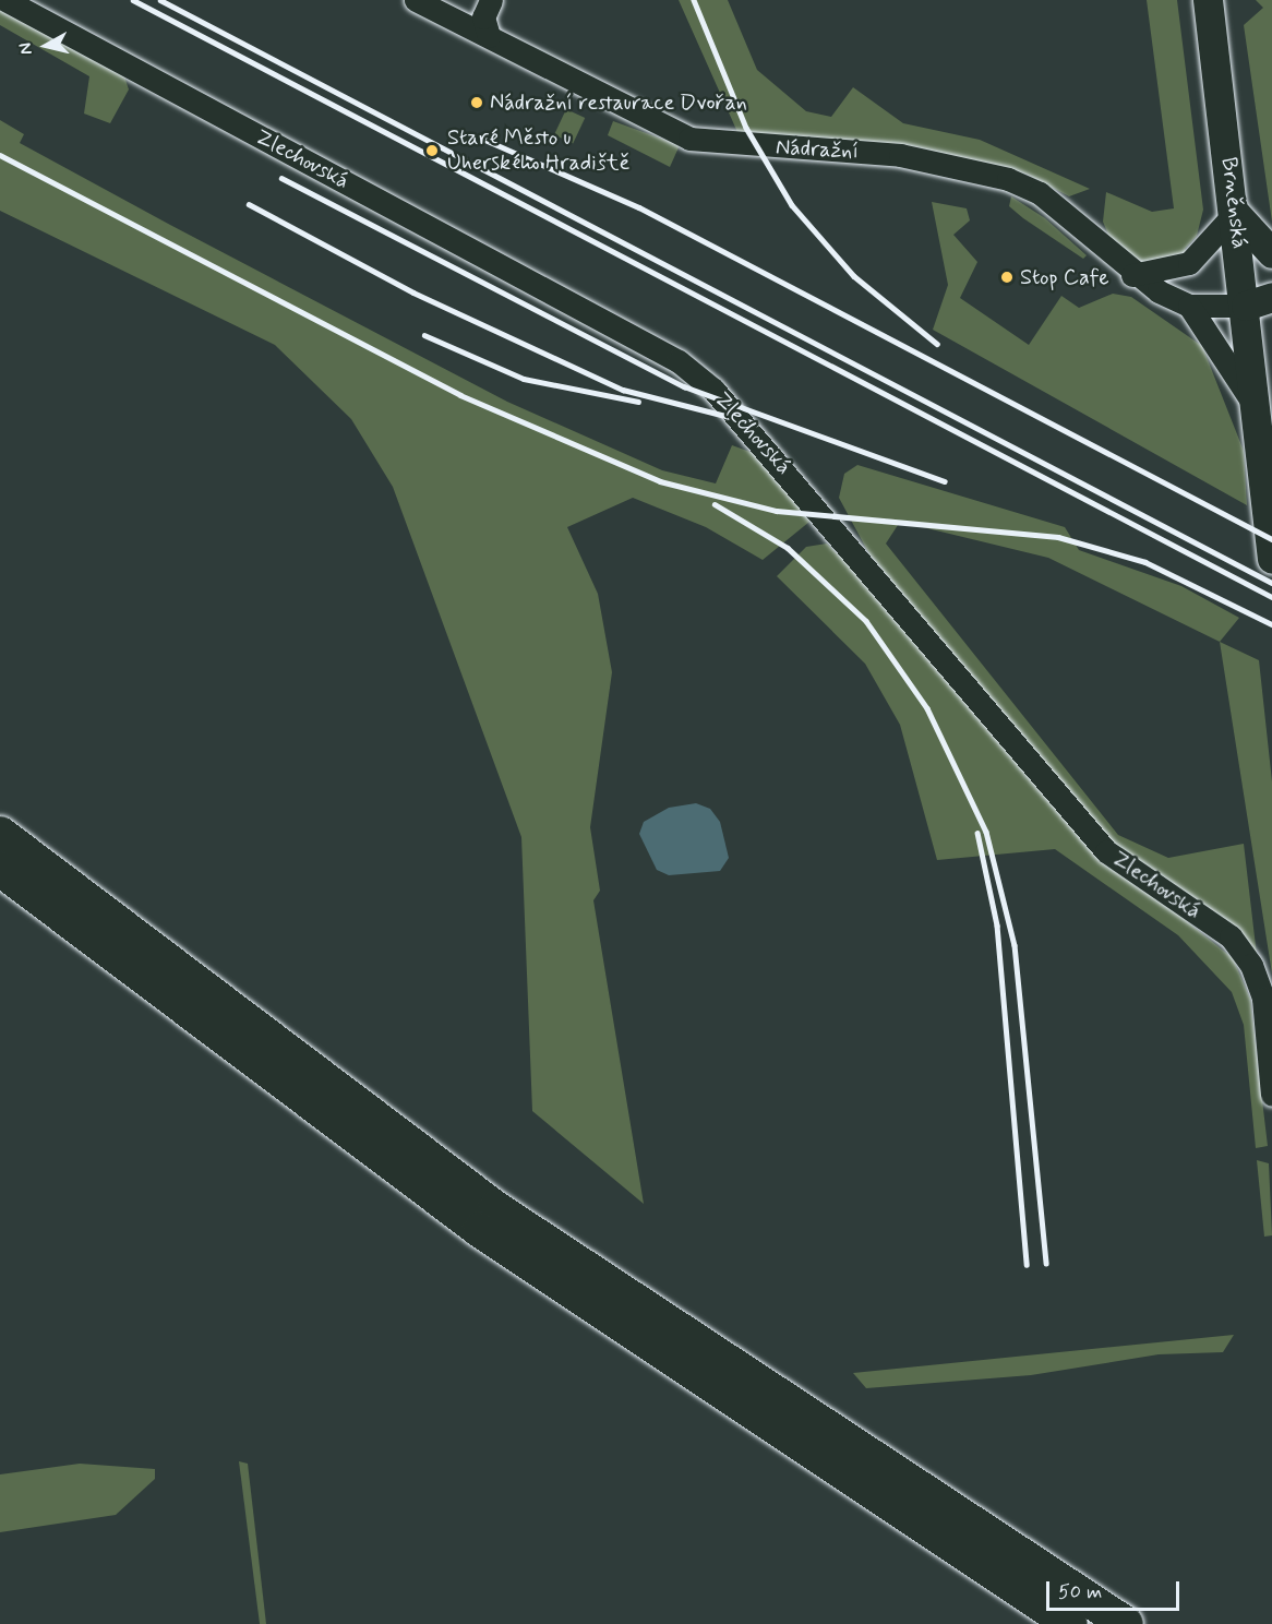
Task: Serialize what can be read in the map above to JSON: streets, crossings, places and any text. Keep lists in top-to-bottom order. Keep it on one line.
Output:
{"streets":{"main road":["Brněnská"],"street":["Nádražní","Zlechovská"]},"crossings":[["Nádražní","Brněnská"]],"places":["Nádražní restaurace Dvořan","Staré Město u Uherského Hradiště","Stop Cafe"],"scale_bar":"50 m","north":"left"}
